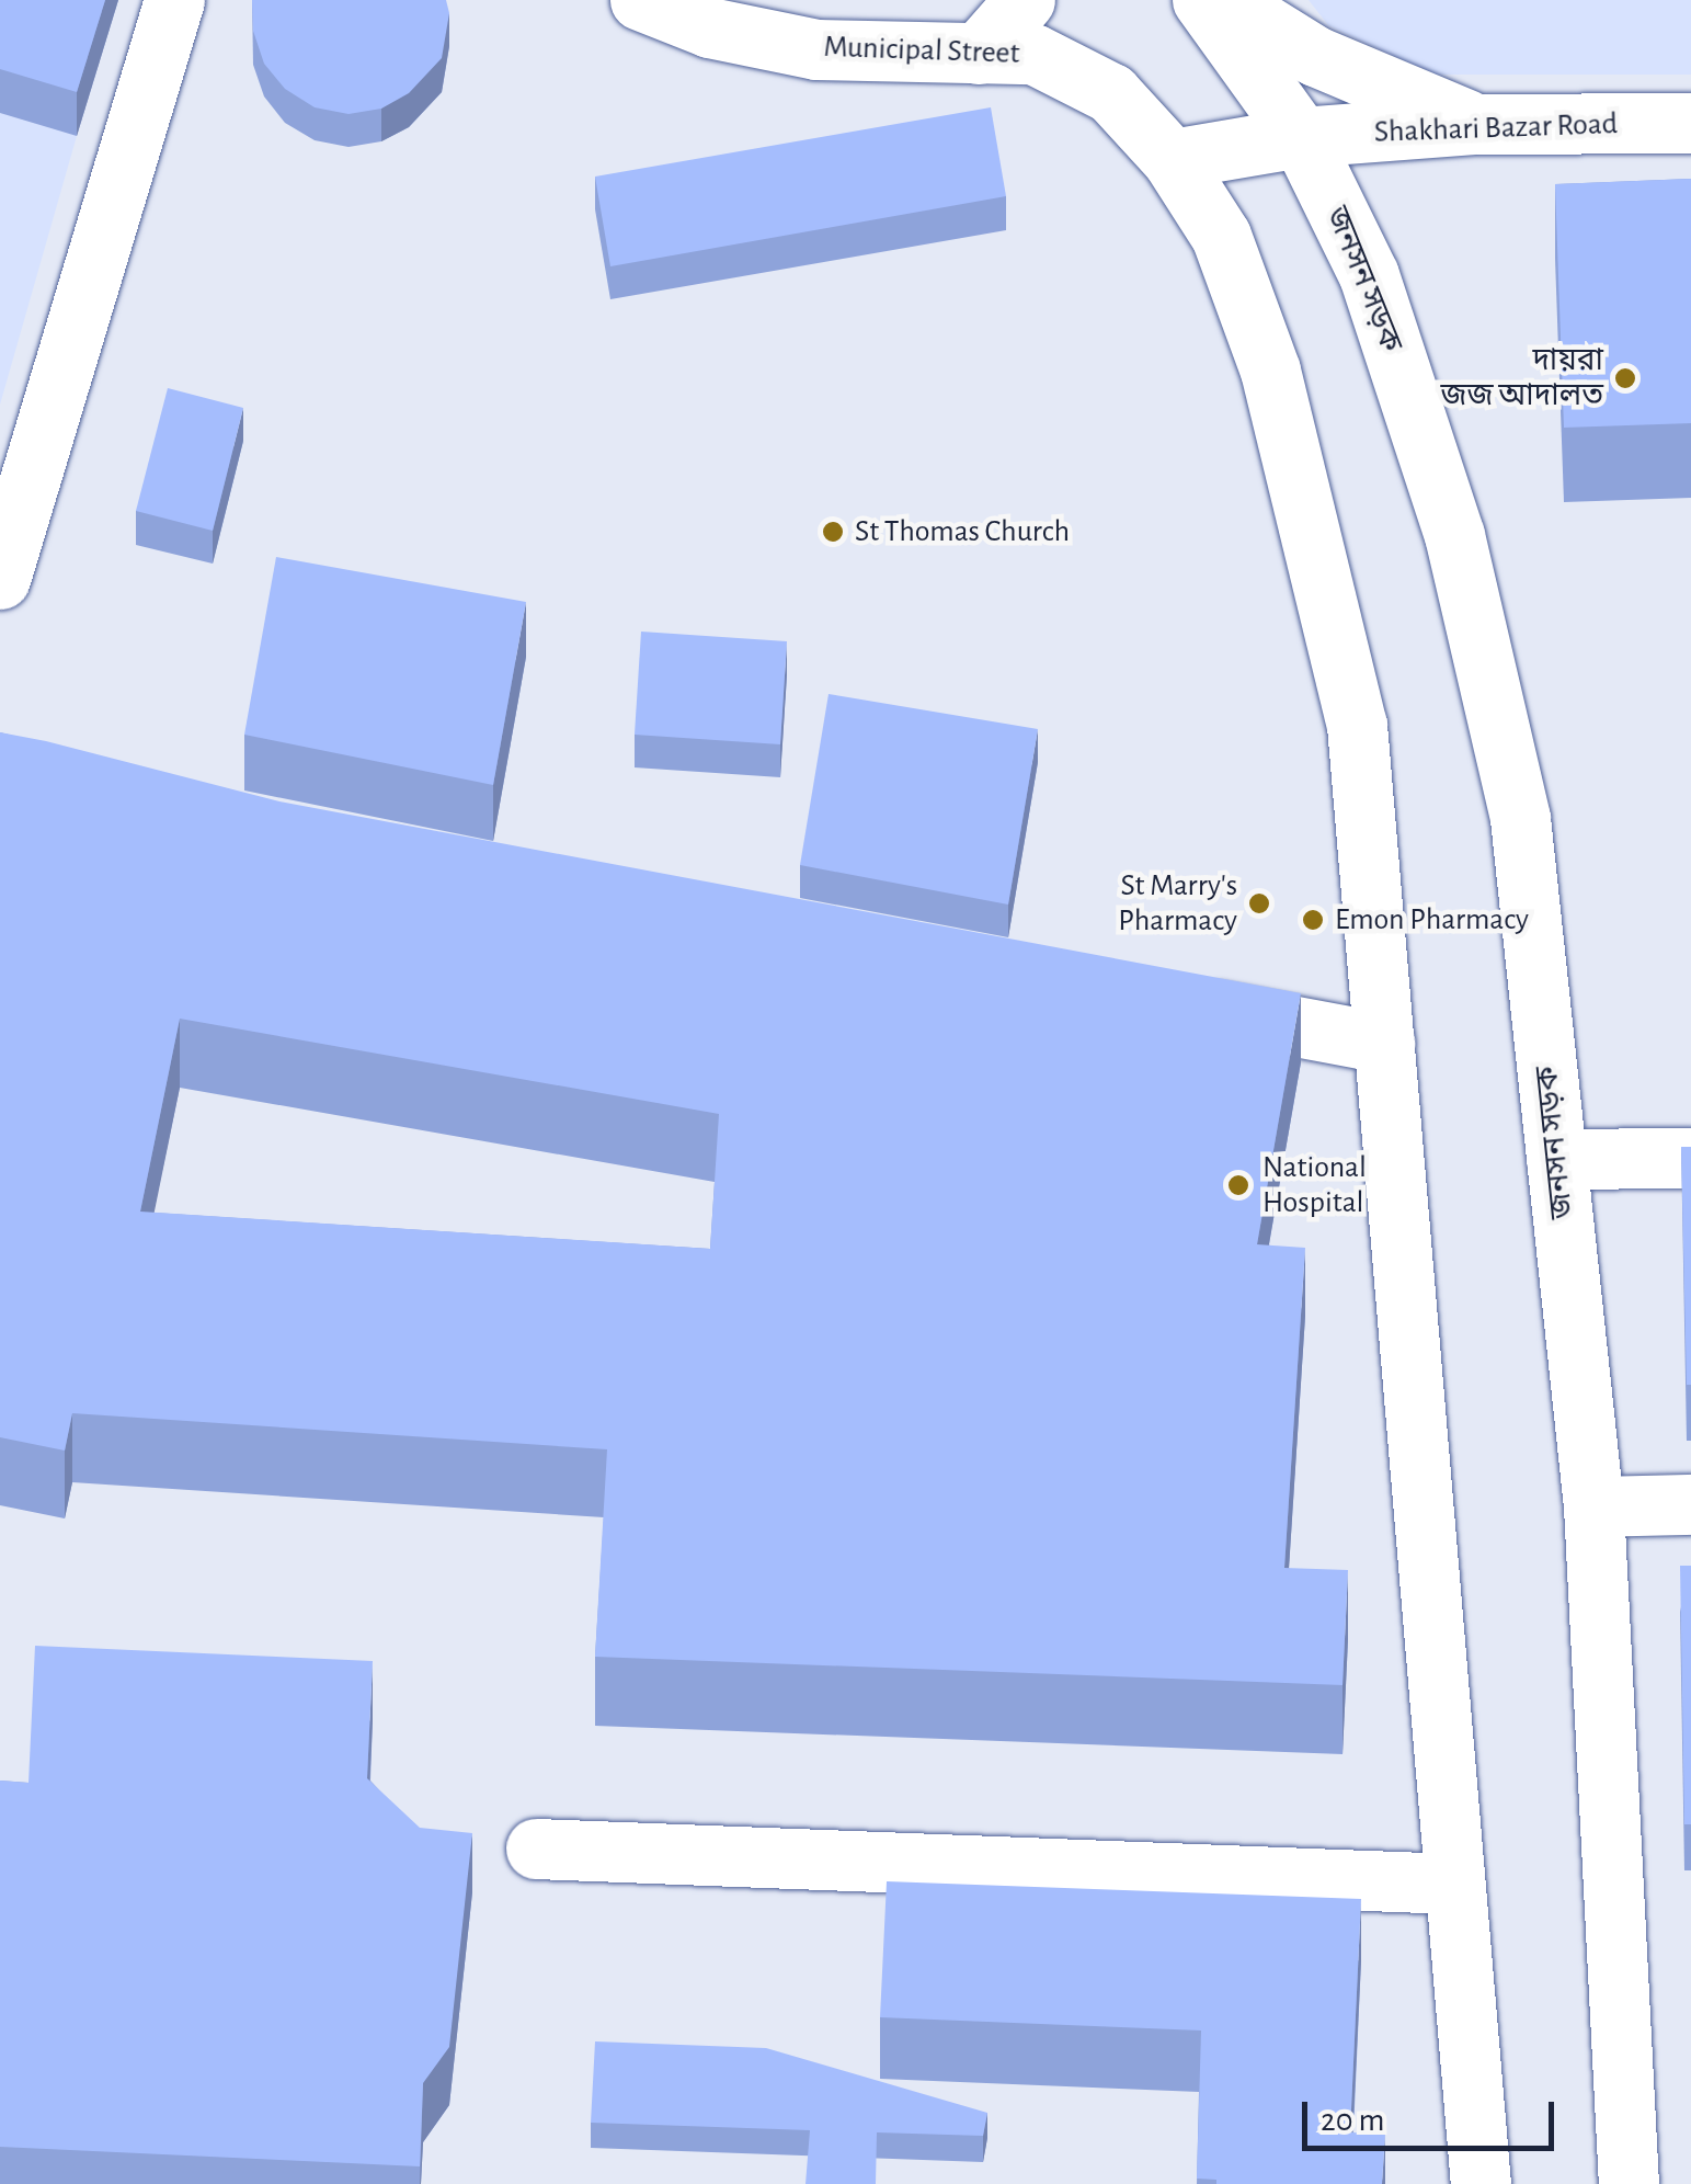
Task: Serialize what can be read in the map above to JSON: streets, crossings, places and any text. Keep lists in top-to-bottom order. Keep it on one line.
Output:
{"streets":{"main road":["Municipal Street","Shakhari Bazar Road","জনসন সড়ক"]},"crossings":[["Municipal Street","Shakhari Bazar Road"],["Shakhari Bazar Road","জনসন সড়ক"]],"places":["দায়রা জজ আদালত","St Thomas Church","St Marry's Pharmacy","Emon Pharmacy","National Hospital"],"scale_bar":"20 m"}
